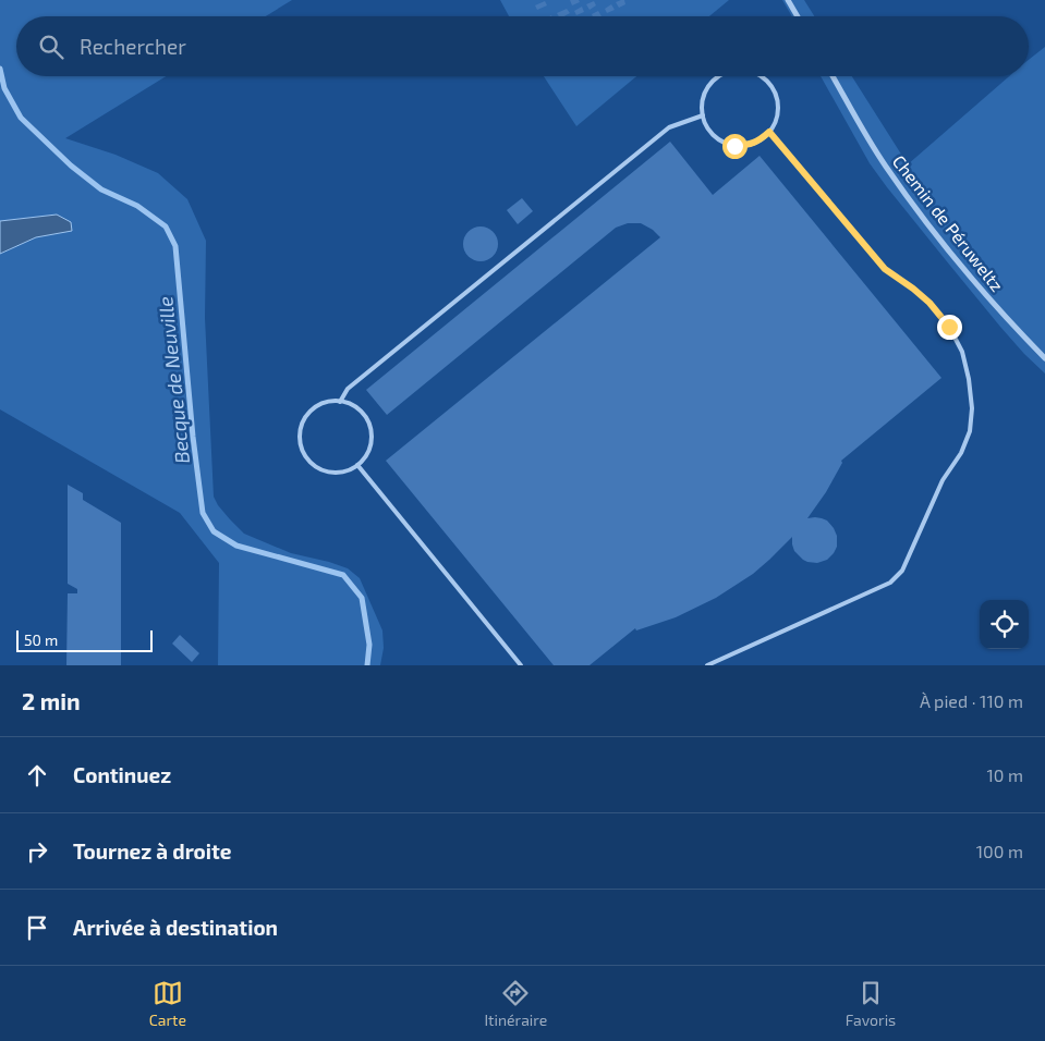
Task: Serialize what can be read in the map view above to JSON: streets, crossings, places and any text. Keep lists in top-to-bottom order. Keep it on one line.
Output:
{"streets":{"street":["Chemin de Péruweltz"]},"water":["Becque de Neuville"],"scale_bar":"50 m","page":{"search":"Rechercher","scale":"50 m","heading":["2 min","À pied · 110 m"],"list":[["Continuez","10 m"],["Tournez à droite","100 m"],"Arrivée à destination"],"nav":["Carte","Itinéraire","Favoris"]}}
